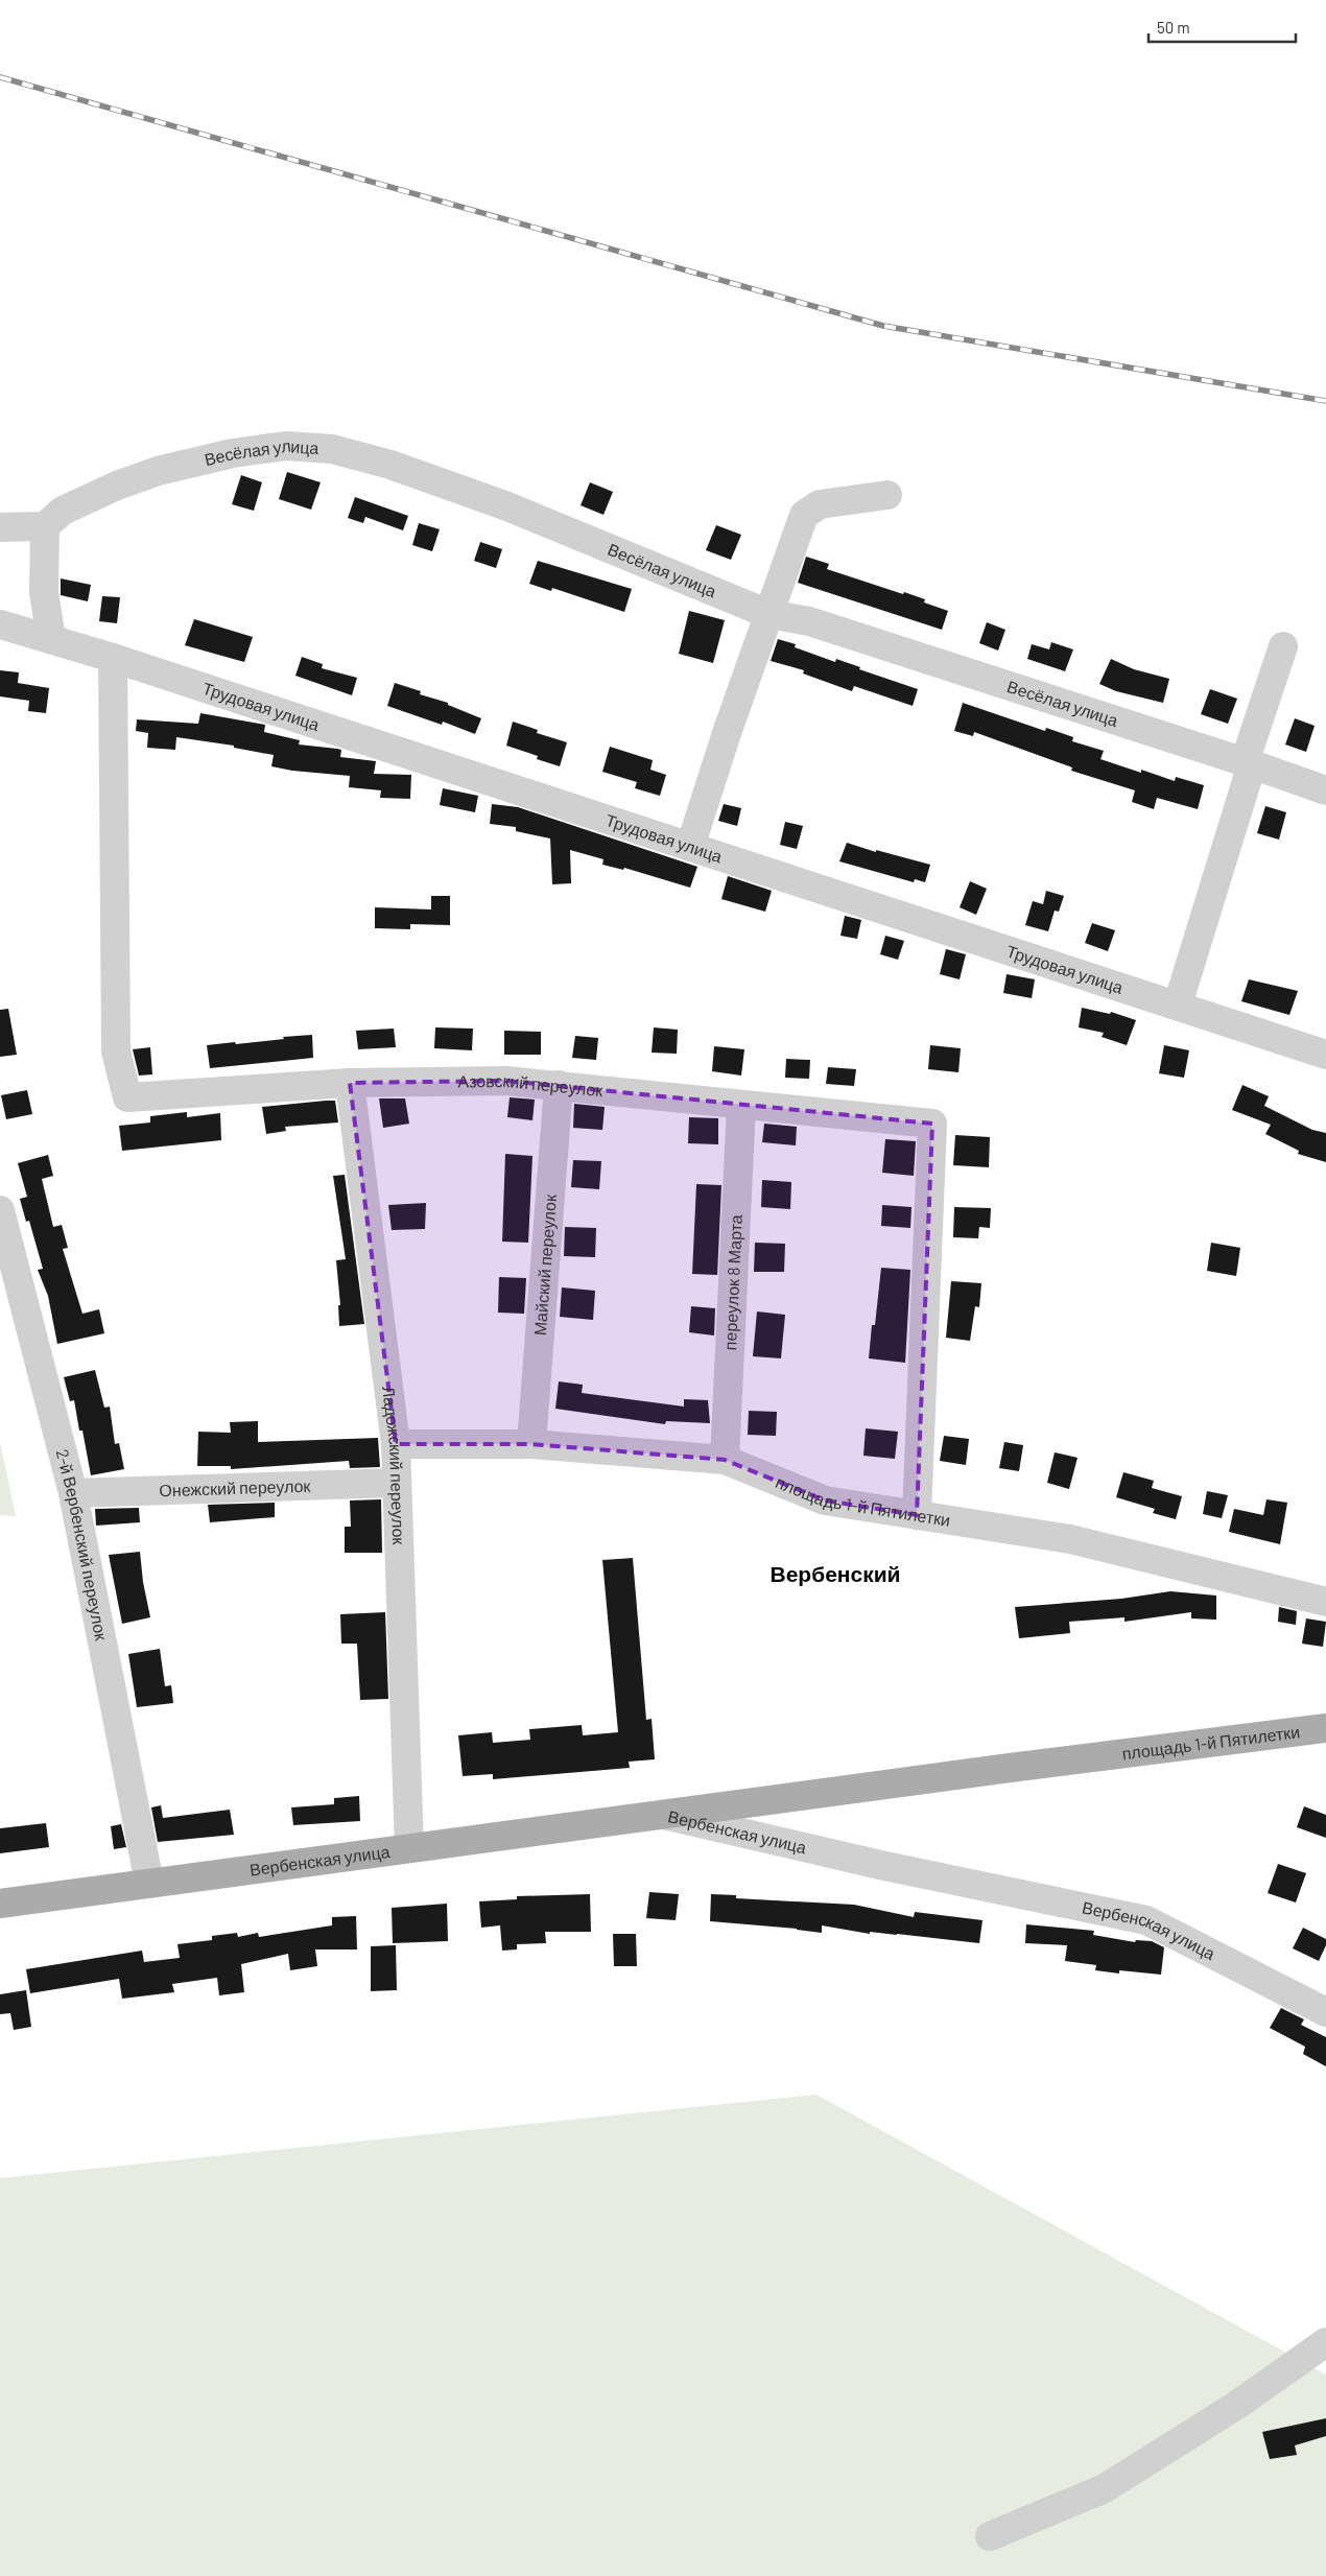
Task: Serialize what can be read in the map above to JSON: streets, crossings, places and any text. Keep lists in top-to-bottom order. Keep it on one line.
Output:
{"streets":{"main road":["площадь 1-й Пятилетки","Вербенская улица"],"street":["Весёлая улица","Трудовая улица","Азовский переулок","Майский переулок","переулок 8 Марта","Ладожский переулок","Онежский переулок","2-й Вербенский переулок"]},"crossings":[["Трудовая улица","Азовский переулок"],["Азовский переулок","Майский переулок"],["Азовский переулок","переулок 8 Марта"],["Азовский переулок","Ладожский переулок"],["Азовский переулок","площадь 1-й Пятилетки"],["Майский переулок","площадь 1-й Пятилетки"],["переулок 8 Марта","площадь 1-й Пятилетки"],["Ладожский переулок","Онежский переулок"],["Ладожский переулок","площадь 1-й Пятилетки"],["Ладожский переулок","Вербенская улица"],["Онежский переулок","2-й Вербенский переулок"],["площадь 1-й Пятилетки","Вербенская улица"],["2-й Вербенский переулок","Вербенская улица"]],"districts":["Вербенский"],"scale_bar":"50 m"}
